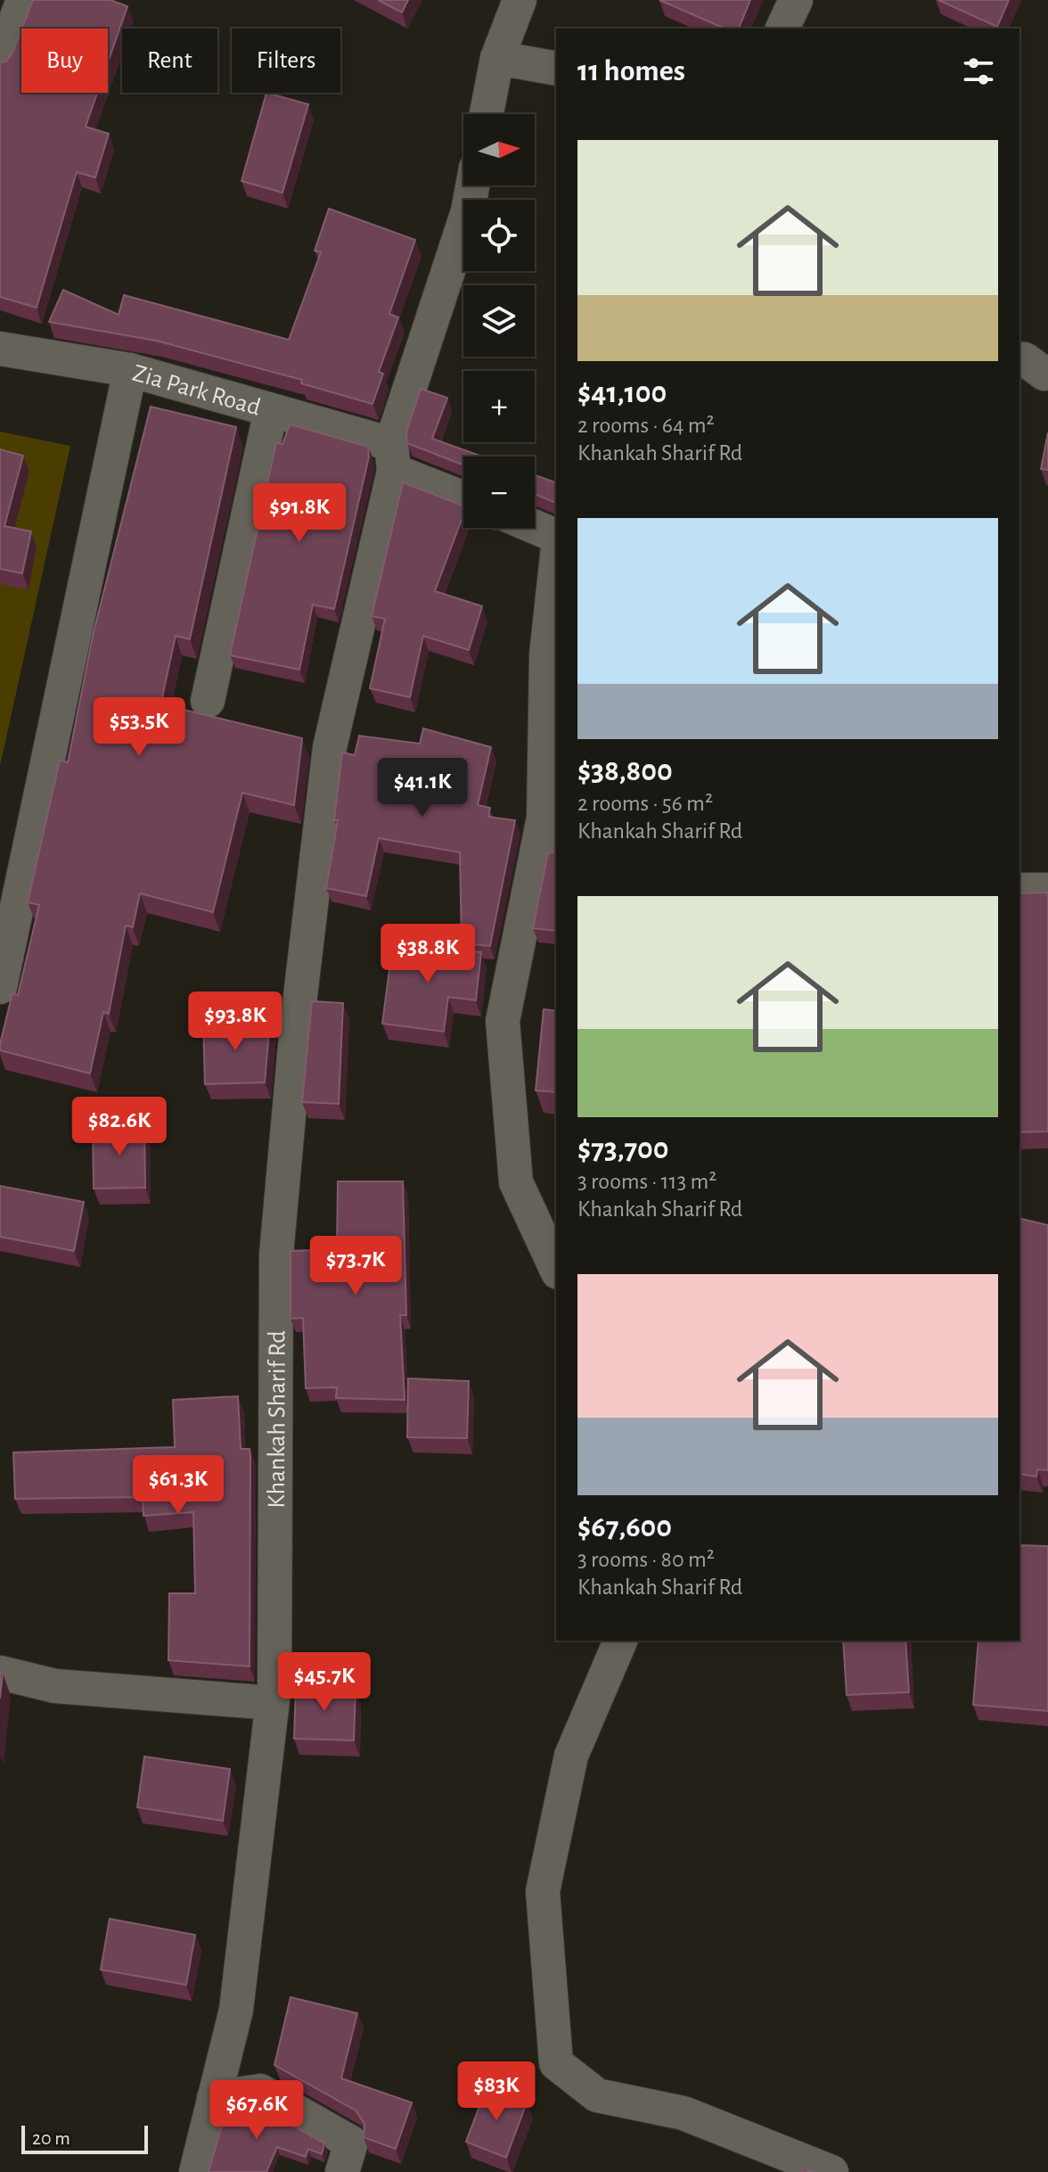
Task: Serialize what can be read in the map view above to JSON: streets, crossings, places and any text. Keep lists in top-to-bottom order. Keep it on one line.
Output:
{"streets":{"street":["Zia Park Road","Khankah Sharif Rd"]},"crossings":[["Zia Park Road","Khankah Sharif Rd"]],"scale_bar":"20 m","north":"right","page":{"chip":["Buy","Rent","Filters"],"heading":"11 homes","map_buttons":["+","−"],"list":[{"name":"$41,100","note":"2 rooms · 64 m² · Khankah Sharif Rd"},{"name":"$38,800","note":"2 rooms · 56 m² · Khankah Sharif Rd"},{"name":"$73,700","note":"3 rooms · 113 m² · Khankah Sharif Rd"},{"name":"$67,600","note":"3 rooms · 80 m² · Khankah Sharif Rd"}],"price":["$91.8K","$53.5K","$41.1K","$38.8K","$93.8K","$82.6K","$73.7K","$61.3K","$45.7K","$83K","$67.6K"],"scale":"20 m"}}
